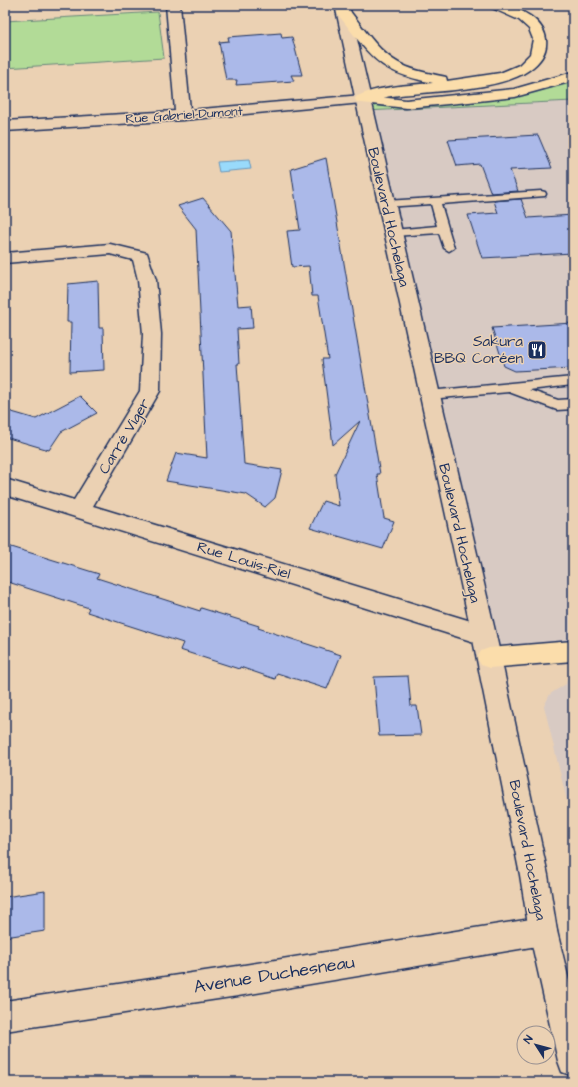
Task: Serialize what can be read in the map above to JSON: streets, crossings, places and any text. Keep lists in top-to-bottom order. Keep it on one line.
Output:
{"streets":{"street":["Rue Gabriel-Dumont","Boulevard Hochelaga","Carré Viger","Rue Louis-Riel","Avenue Duchesneau"]},"crossings":[["Rue Gabriel-Dumont","Boulevard Hochelaga"],["Boulevard Hochelaga","Rue Louis-Riel"],["Boulevard Hochelaga","Avenue Duchesneau"],["Carré Viger","Rue Louis-Riel"]],"places":{"restaurant":["Sakura BBQ Coréen"]},"north":"top left"}
